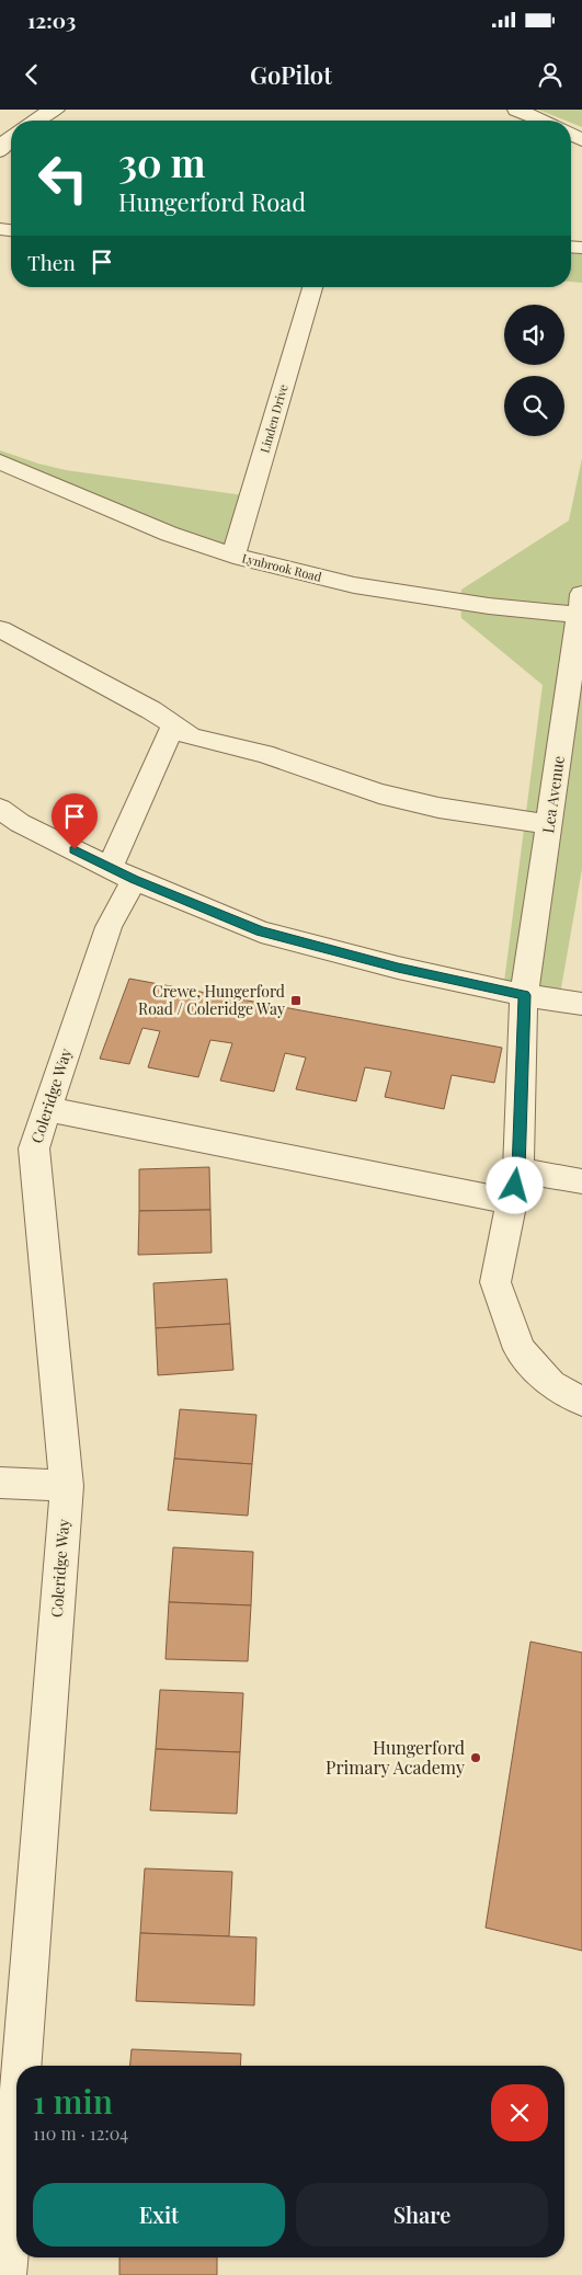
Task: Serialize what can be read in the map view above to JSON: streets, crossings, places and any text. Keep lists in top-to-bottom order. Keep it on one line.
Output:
{"streets":{"street":["Linden Drive","Lynbrook Road","Lea Avenue","Coleridge Way"]},"crossings":[["Linden Drive","Lynbrook Road"],["Lynbrook Road","Lea Avenue"]],"places":{"transit":["Crewe, Hungerford Road / Coleridge Way"],"other":["Hungerford Primary Academy"]},"page":{"status":"12:03","header":"GoPilot","turn":["30 m","Hungerford Road"],"then":"Then","heading":["1 min","110 m · 12:04"],"buttons":["Exit","Share"]}}
